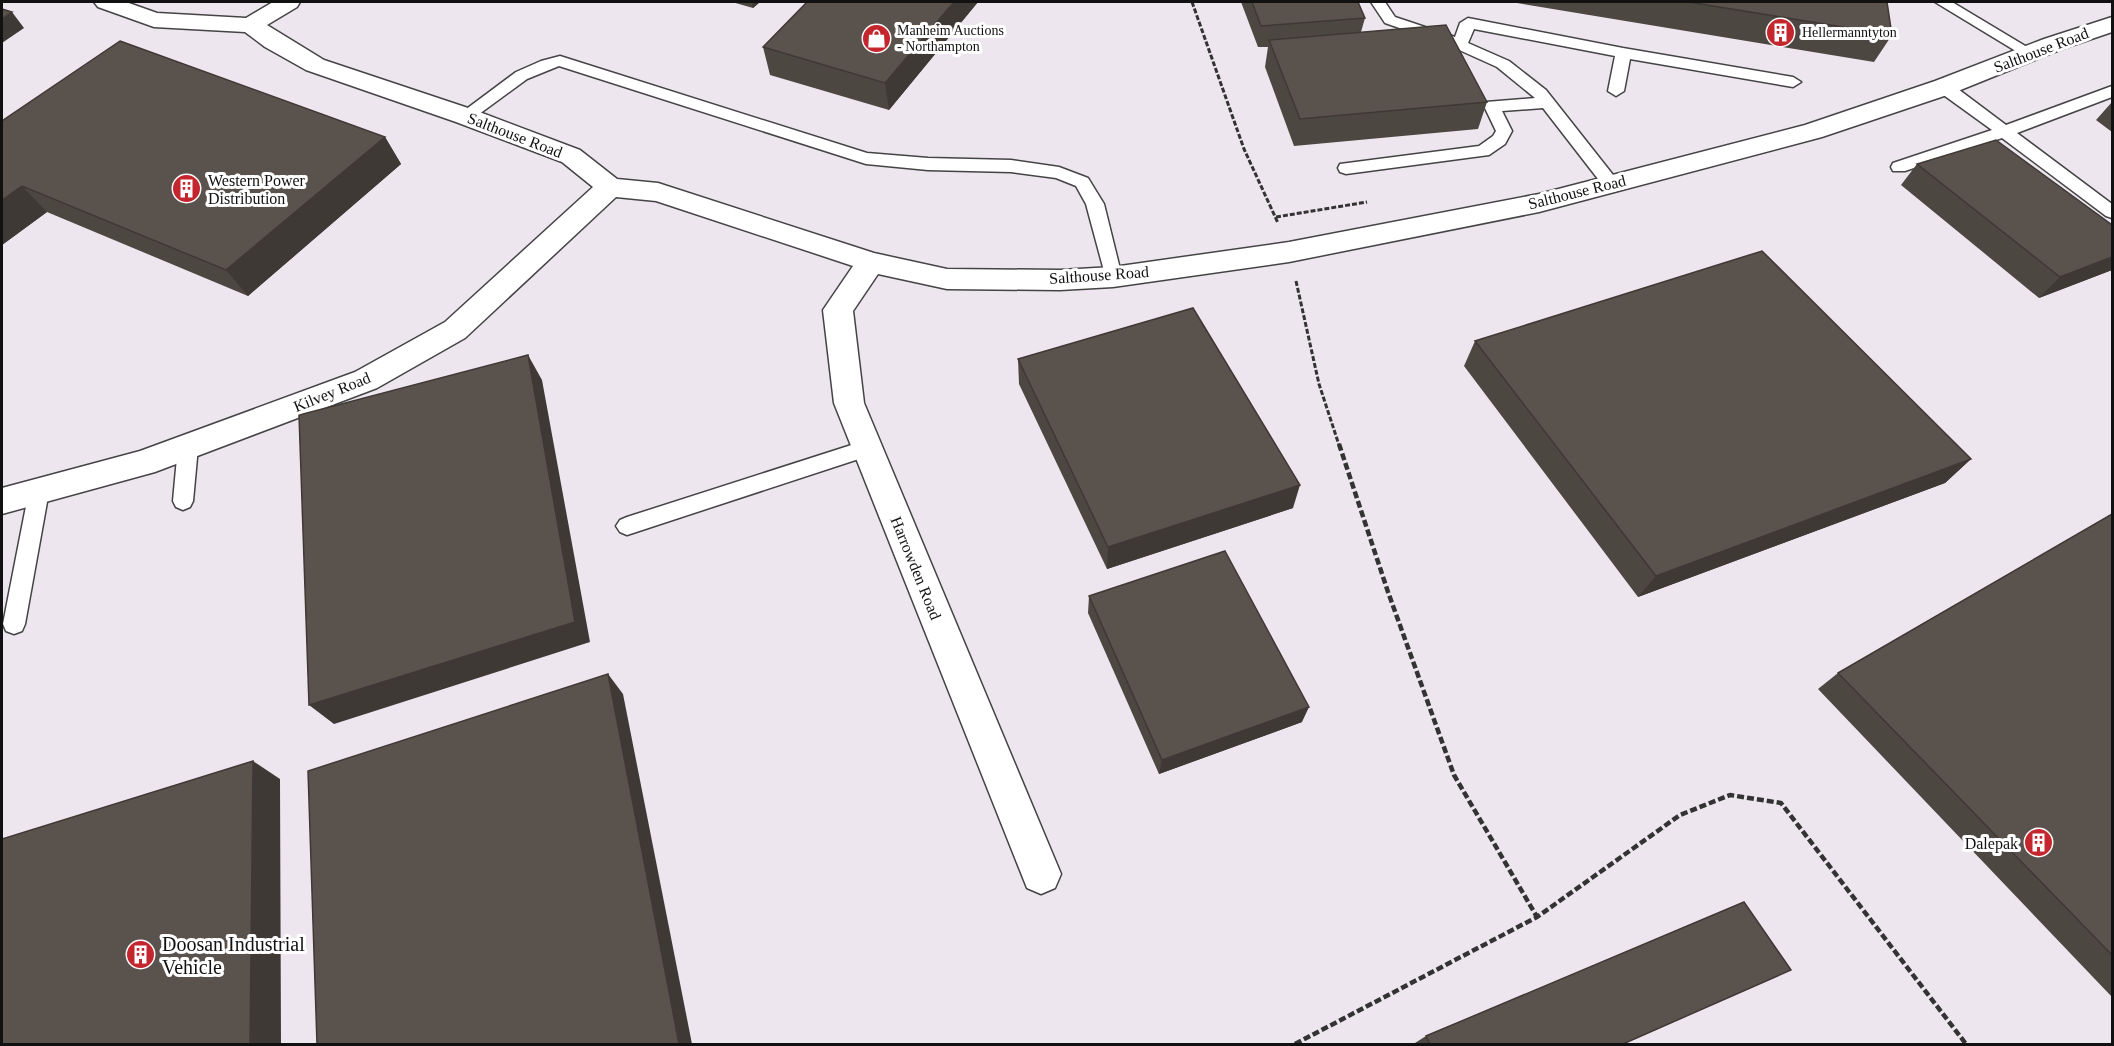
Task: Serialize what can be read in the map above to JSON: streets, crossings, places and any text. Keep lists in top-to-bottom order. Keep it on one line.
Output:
{"streets":{"street":["Salthouse Road","Kilvey Road","Harrowden Road"]},"crossings":[["Salthouse Road","Kilvey Road"],["Salthouse Road","Harrowden Road"]],"places":{"building":["Hellermanntyton","Western Power Distribution","Dalepak","Doosan Industrial Vehicle"],"shop":["Manheim Auctions - Northampton"]}}
